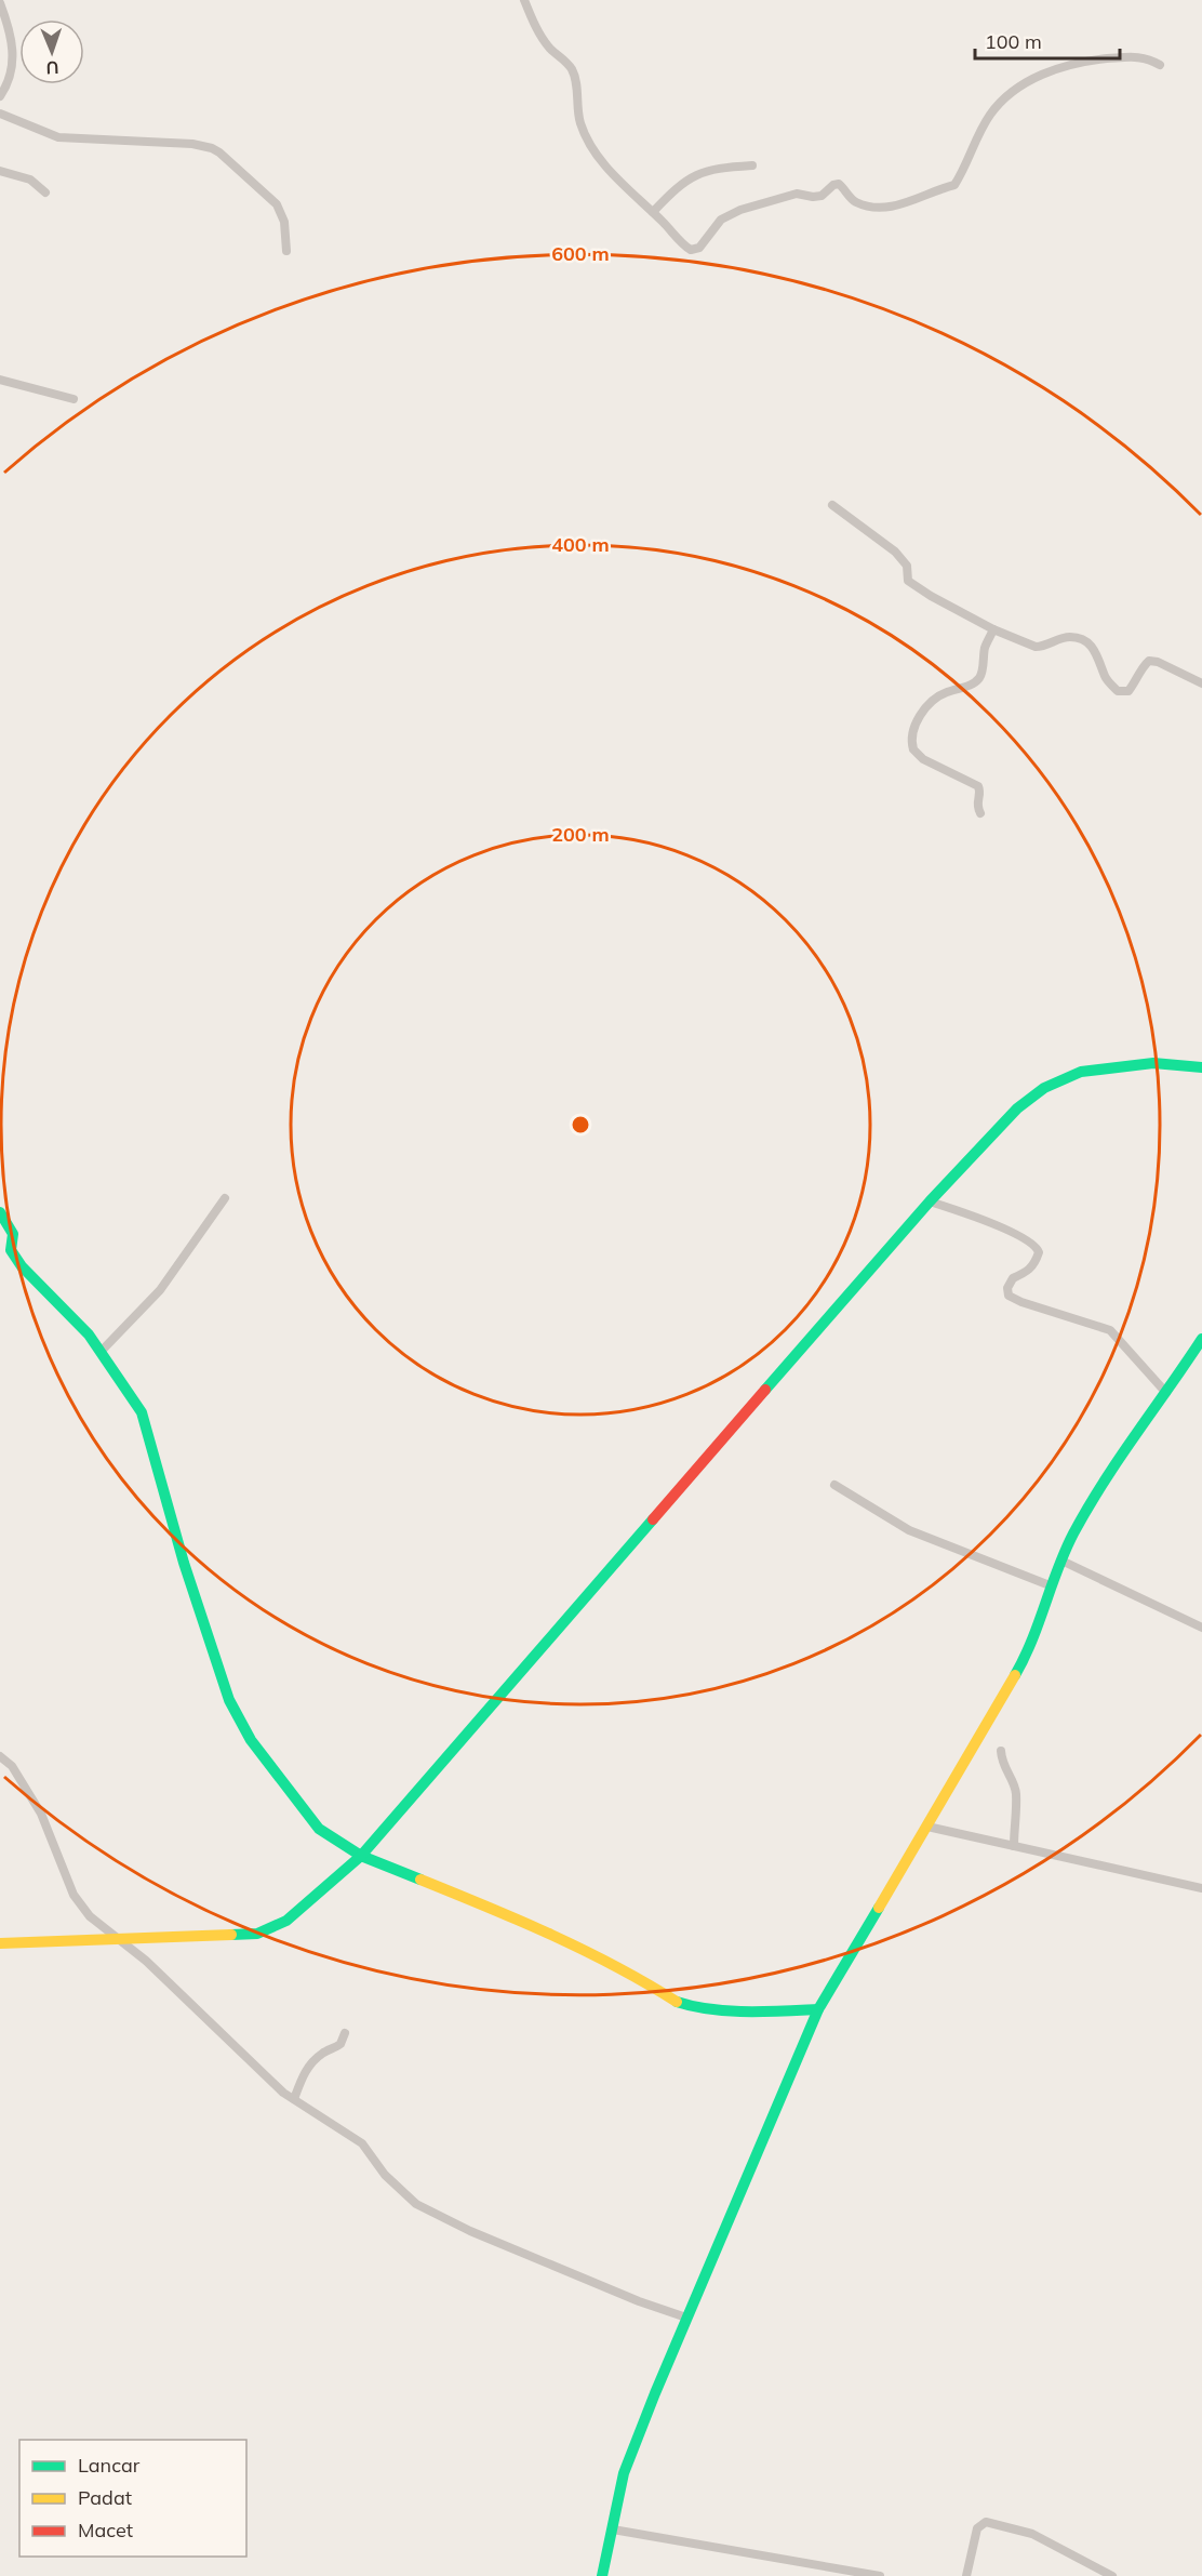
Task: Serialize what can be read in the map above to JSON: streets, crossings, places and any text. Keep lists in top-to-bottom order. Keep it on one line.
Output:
{"legend":["Lancar","Padat","Macet"],"scale_bar":"100 m","north":"bottom","rings":["600 m","400 m","200 m"]}
